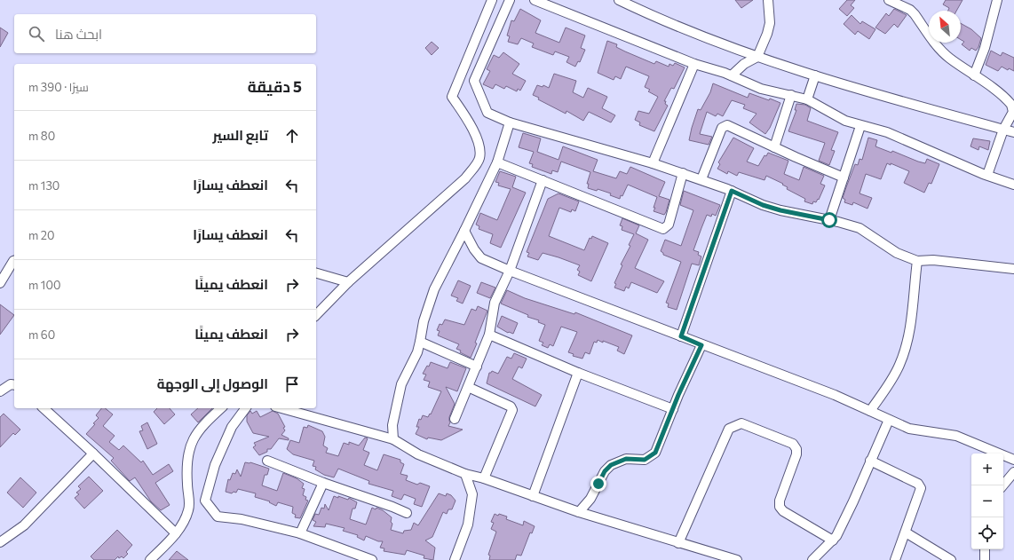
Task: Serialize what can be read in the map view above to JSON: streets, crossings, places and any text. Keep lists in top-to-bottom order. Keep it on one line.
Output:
{"north":"top left","page":{"search":"ابحث هنا","heading":["5 دقيقة","سيرًا · 390 m"],"list":[["تابع السير","80 m"],["انعطف يسارًا","130 m"],["انعطف يسارًا","20 m"],["انعطف يمينًا","100 m"],["انعطف يمينًا","60 m"],"الوصول إلى الوجهة"],"map_buttons":["+","−"]}}
